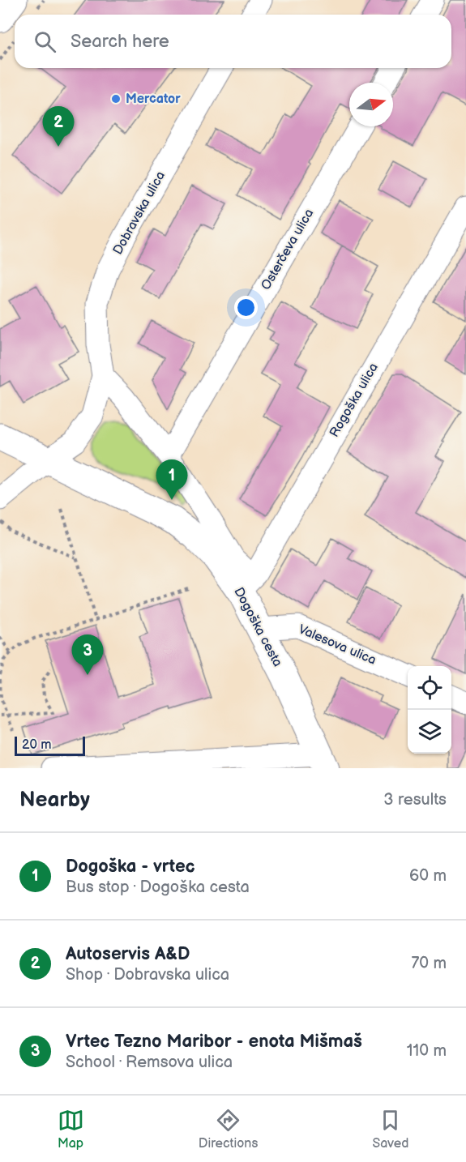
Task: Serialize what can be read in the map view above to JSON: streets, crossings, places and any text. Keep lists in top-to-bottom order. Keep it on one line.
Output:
{"streets":{"street":["Dobravska ulica","Osterčeva ulica","Rogoška ulica","Dogoška cesta","Valesova ulica"]},"crossings":[["Dobravska ulica","Dogoška cesta"],["Rogoška ulica","Dogoška cesta"],["Dogoška cesta","Valesova ulica"]],"places":["Mercator"],"scale_bar":"20 m","north":"right","page":{"search":"Search here","pins":["2","1","3"],"scale":"20 m","heading":["Nearby","3 results"],"list":[{"mark":"1","name":"Dogoška - vrtec","note":"Bus stop · Dogoška cesta","value":"60 m"},{"mark":"2","name":"Autoservis A&D","note":"Shop · Dobravska ulica","value":"70 m"},{"mark":"3","name":"Vrtec Tezno Maribor - enota Mišmaš","note":"School · Remsova ulica","value":"110 m"}],"nav":["Map","Directions","Saved"]}}
